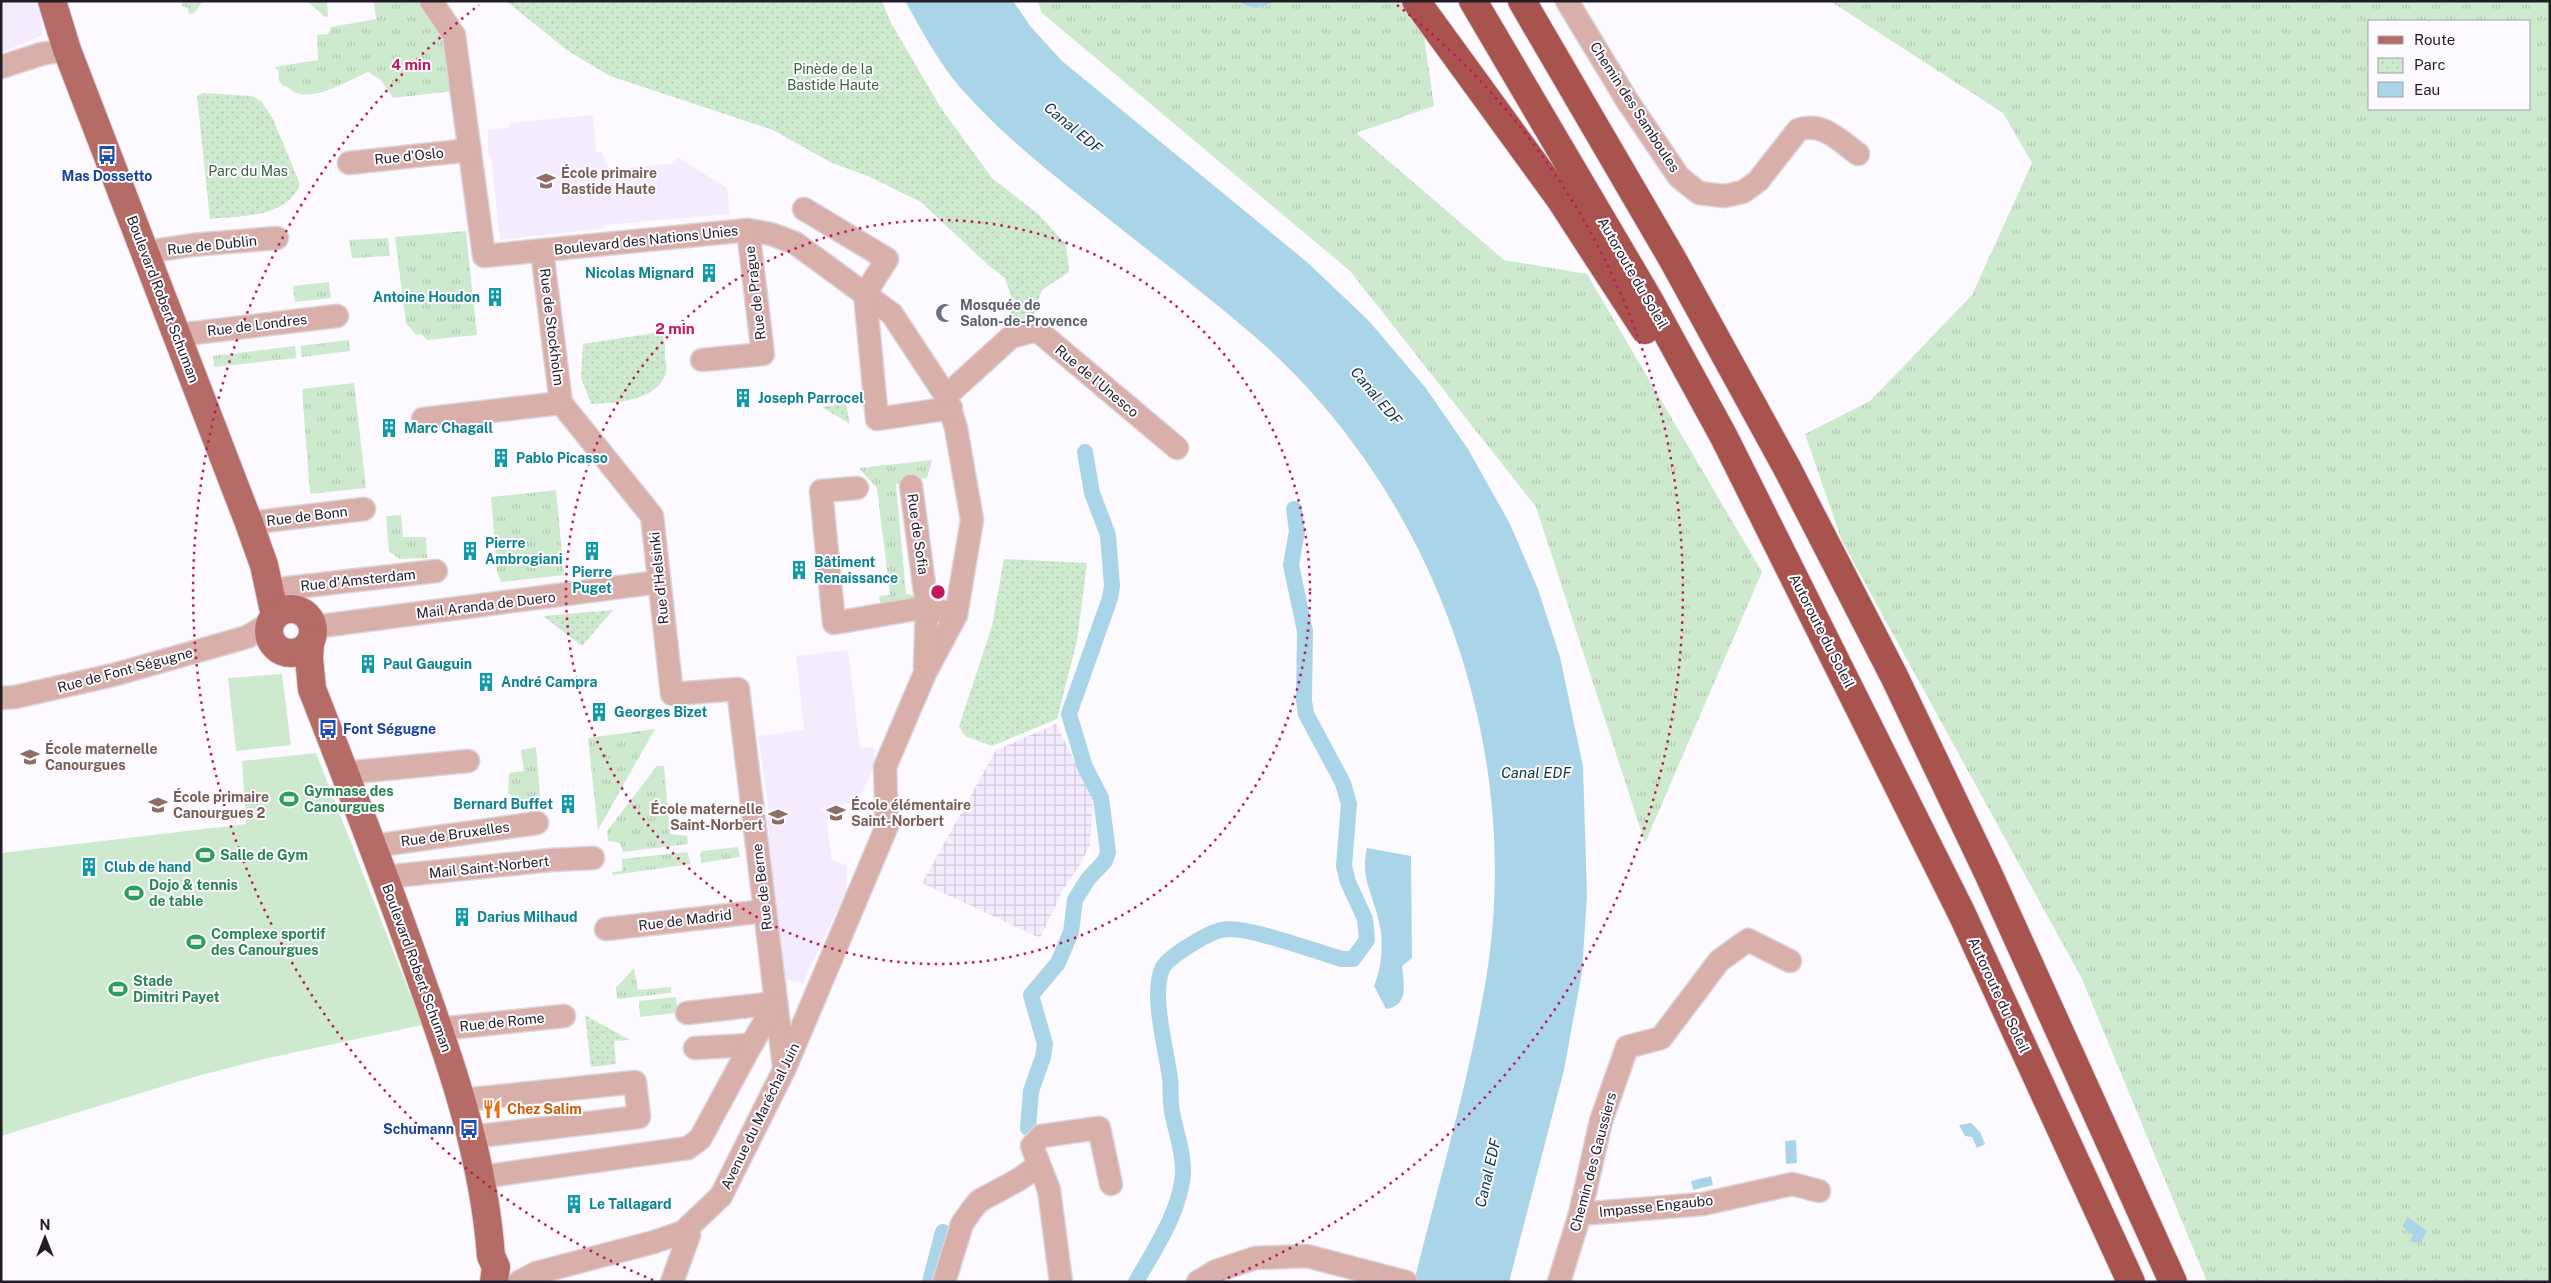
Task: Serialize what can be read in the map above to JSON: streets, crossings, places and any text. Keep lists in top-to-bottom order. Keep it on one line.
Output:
{"streets":{"highway":["Autoroute du Soleil"],"main road":["Boulevard Robert Schuman"],"street":["Chemin des Samboules","Rue d'Oslo","Boulevard des Nations Unies","Rue de Dublin","Rue de Prague","Rue de Londres","Rue de Stockholm","Rue de l'Unesco","Rue de Bonn","Rue de Sofia","Rue d'Helsinki","Rue d'Amsterdam","Mail Aranda de Duero","Rue de Font Ségugne","Rue de Bruxelles","Mail Saint-Norbert","Rue de Berne","Rue de Madrid","Rue de Rome","Avenue du Maréchal Juin","Chemin des Gaussiers","Impasse Engaubo"]},"crossings":[["Rue d'Oslo","Boulevard des Nations Unies"],["Boulevard des Nations Unies","Rue de Prague"],["Boulevard des Nations Unies","Rue de Stockholm"],["Boulevard des Nations Unies","Rue de l'Unesco"],["Boulevard des Nations Unies","Rue de Sofia"],["Boulevard des Nations Unies","Avenue du Maréchal Juin"],["Rue de Dublin","Boulevard Robert Schuman"],["Boulevard Robert Schuman","Rue de Londres"],["Boulevard Robert Schuman","Rue de Bonn"],["Boulevard Robert Schuman","Rue d'Amsterdam"],["Boulevard Robert Schuman","Mail Aranda de Duero"],["Boulevard Robert Schuman","Rue de Font Ségugne"],["Boulevard Robert Schuman","Rue de Bruxelles"],["Boulevard Robert Schuman","Mail Saint-Norbert"],["Boulevard Robert Schuman","Rue de Rome"],["Rue de Stockholm","Rue d'Helsinki"],["Rue d'Helsinki","Mail Aranda de Duero"],["Rue d'Helsinki","Rue de Berne"],["Rue d'Amsterdam","Mail Aranda de Duero"],["Rue d'Amsterdam","Rue de Font Ségugne"],["Mail Aranda de Duero","Rue de Font Ségugne"],["Rue de Berne","Rue de Madrid"],["Rue de Berne","Avenue du Maréchal Juin"],["Chemin des Gaussiers","Impasse Engaubo"]],"water":["Canal EDF"],"parks":["Pinède de la Bastide Haute","Parc du Mas"],"places":{"bus stop":["Mas Dossetto","Font Ségugne","Schumann"],"school or university":["École primaire Bastide Haute","École maternelle Canourgues","École primaire Canourgues 2","École élémentaire Saint-Norbert","École maternelle Saint-Norbert"],"building":["Nicolas Mignard","Antoine Houdon","Joseph Parrocel","Marc Chagall","Pablo Picasso","Pierre Ambrogiani","Pierre Puget","Bâtiment Renaissance","Paul Gauguin","André Campra","Georges Bizet","Bernard Buffet","Club de hand","Darius Milhaud","Le Tallagard"],"mosque":["Mosquée de Salon-de-Provence"],"sports":["Gymnase des Canourgues","Salle de Gym","Dojo & tennis de table","Complexe sportif des Canourgues","Stade Dimitri Payet"],"restaurant":["Chez Salim"]},"legend":["Route","Parc","Eau"],"north":"top","rings":["4 min","2 min"]}
